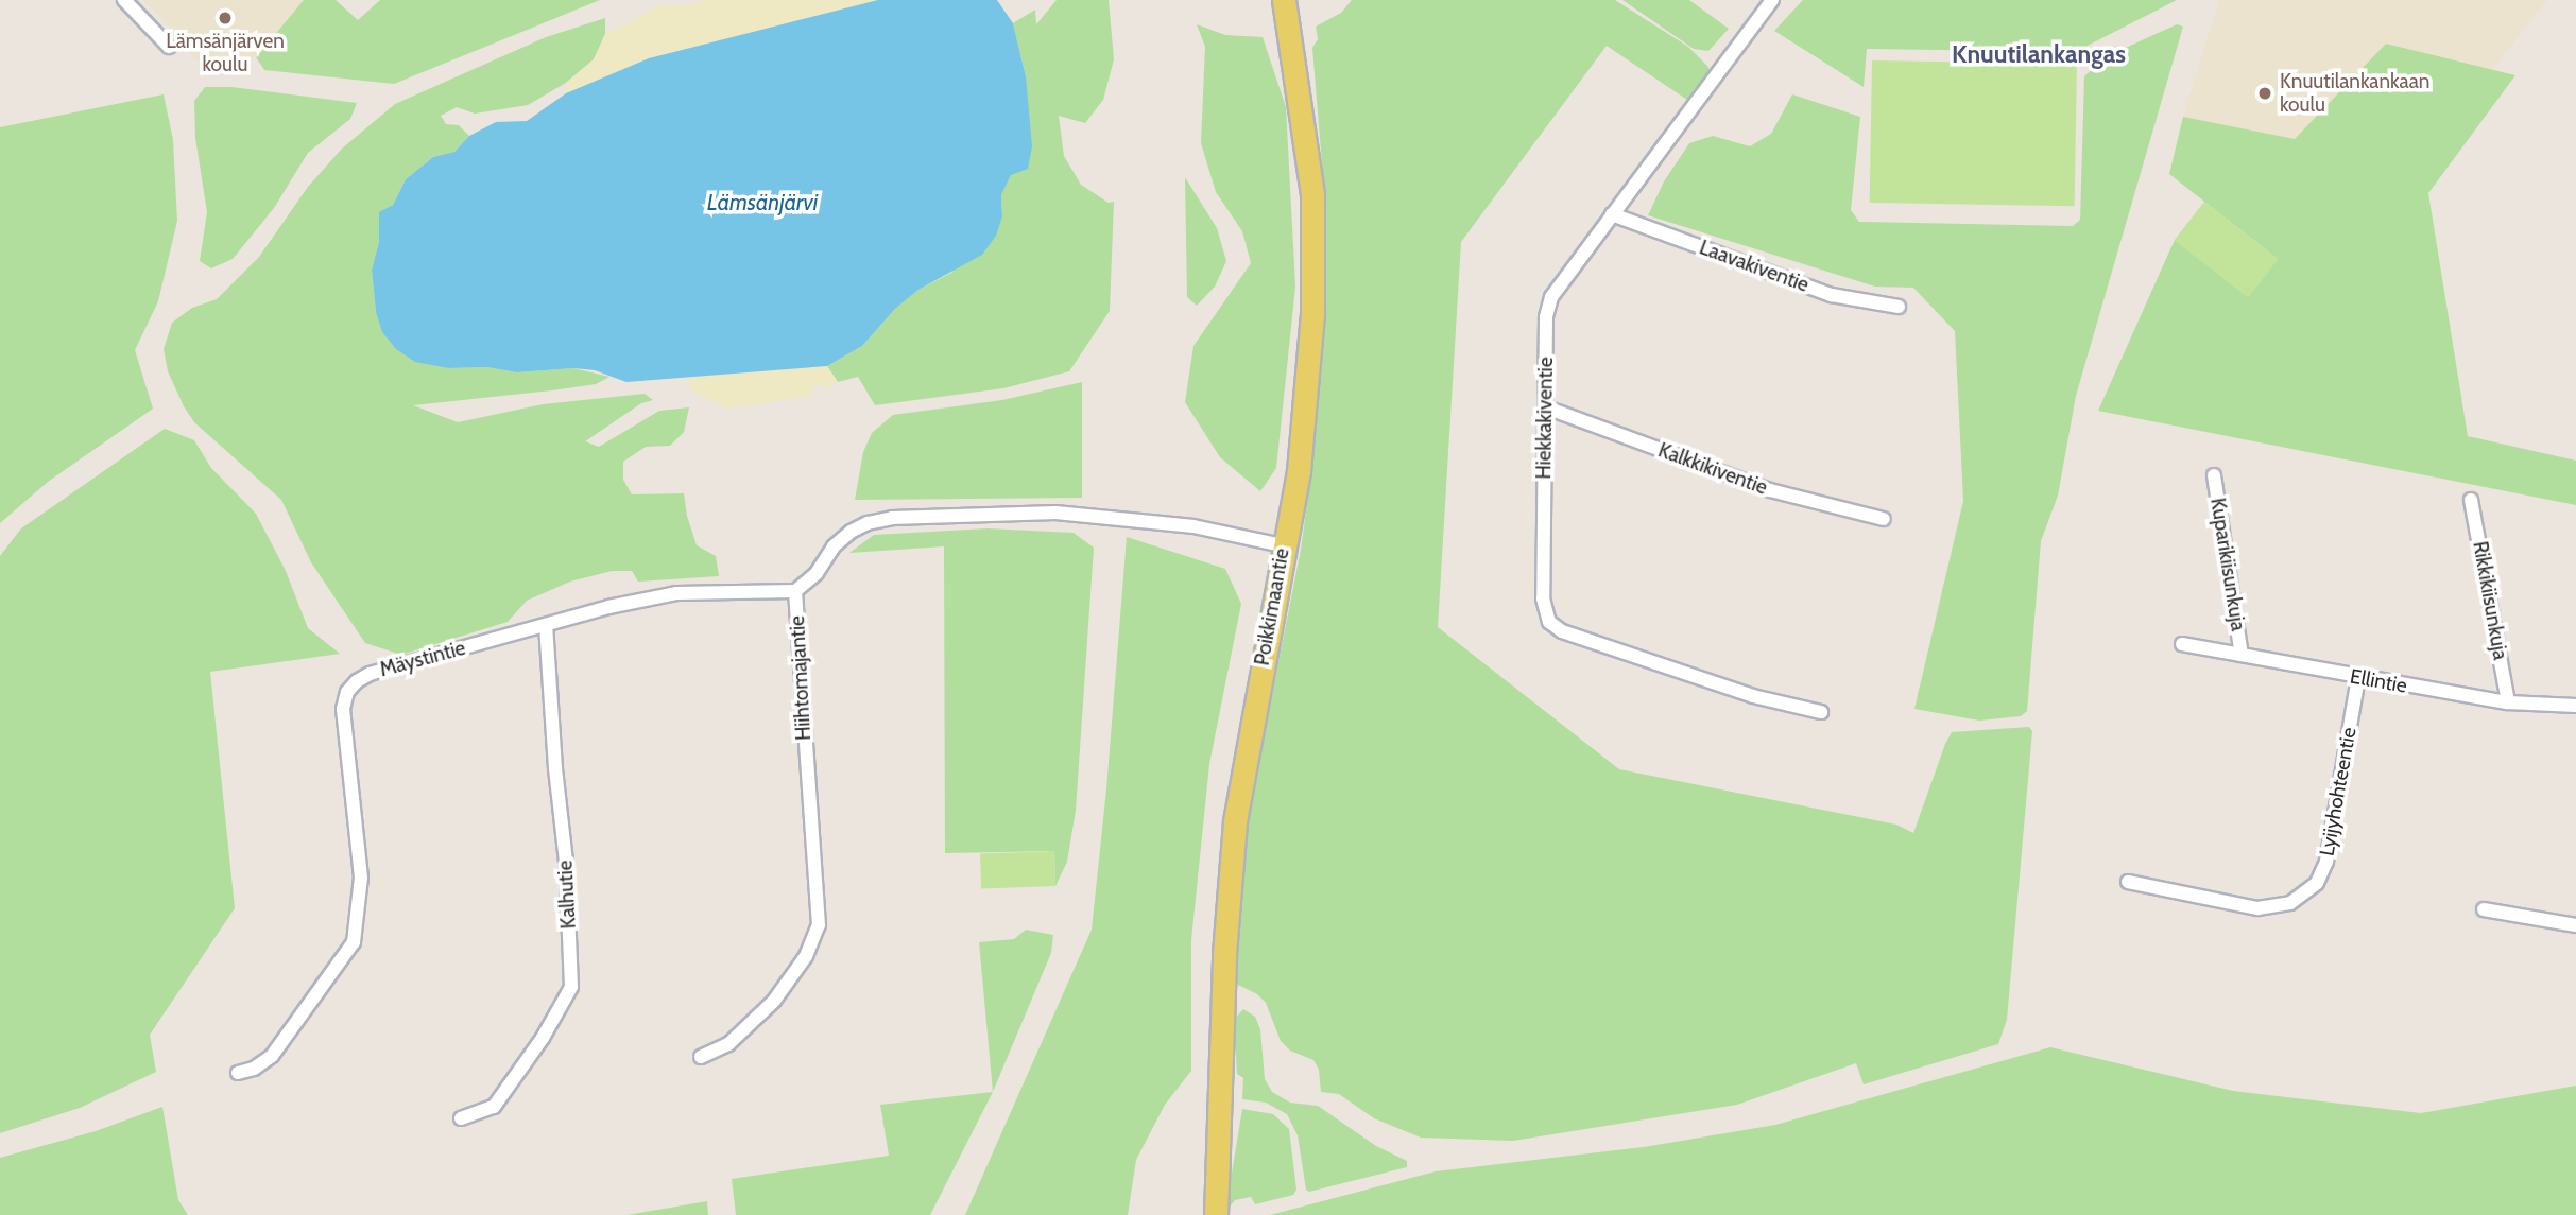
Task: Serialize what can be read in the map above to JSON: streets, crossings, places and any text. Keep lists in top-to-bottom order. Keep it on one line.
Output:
{"streets":{"main road":["Poikkimaantie"],"street":["Laavakiventie","Hiekkakiventie","Kalkkikiventie","Kuparikiisunkuja","Rikkikiisunkuja","Mäystintie","Hiihtomajantie","Ellintie","Lyijyhohteentie","Kalhutie"]},"crossings":[["Laavakiventie","Hiekkakiventie"],["Hiekkakiventie","Kalkkikiventie"],["Kuparikiisunkuja","Ellintie"],["Rikkikiisunkuja","Ellintie"],["Poikkimaantie","Hiihtomajantie"],["Mäystintie","Hiihtomajantie"],["Mäystintie","Kalhutie"],["Ellintie","Lyijyhohteentie"]],"districts":["Knuutilankangas"],"water":["Lämsänjärvi"],"places":["Lämsänjärven koulu","Knuutilankankaan koulu"]}
